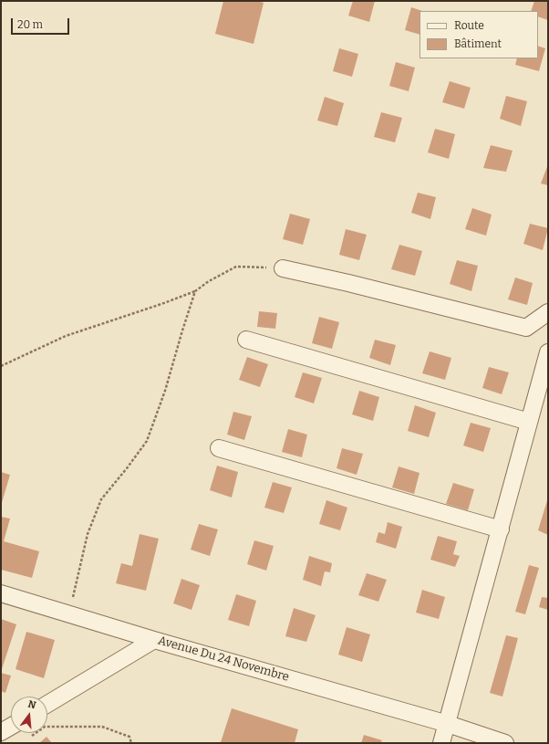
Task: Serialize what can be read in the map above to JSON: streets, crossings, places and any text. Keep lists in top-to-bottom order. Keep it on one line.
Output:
{"streets":{"street":["Avenue Du 24 Novembre"]},"legend":["Route","Bâtiment"],"scale_bar":"20 m","north":"top"}
